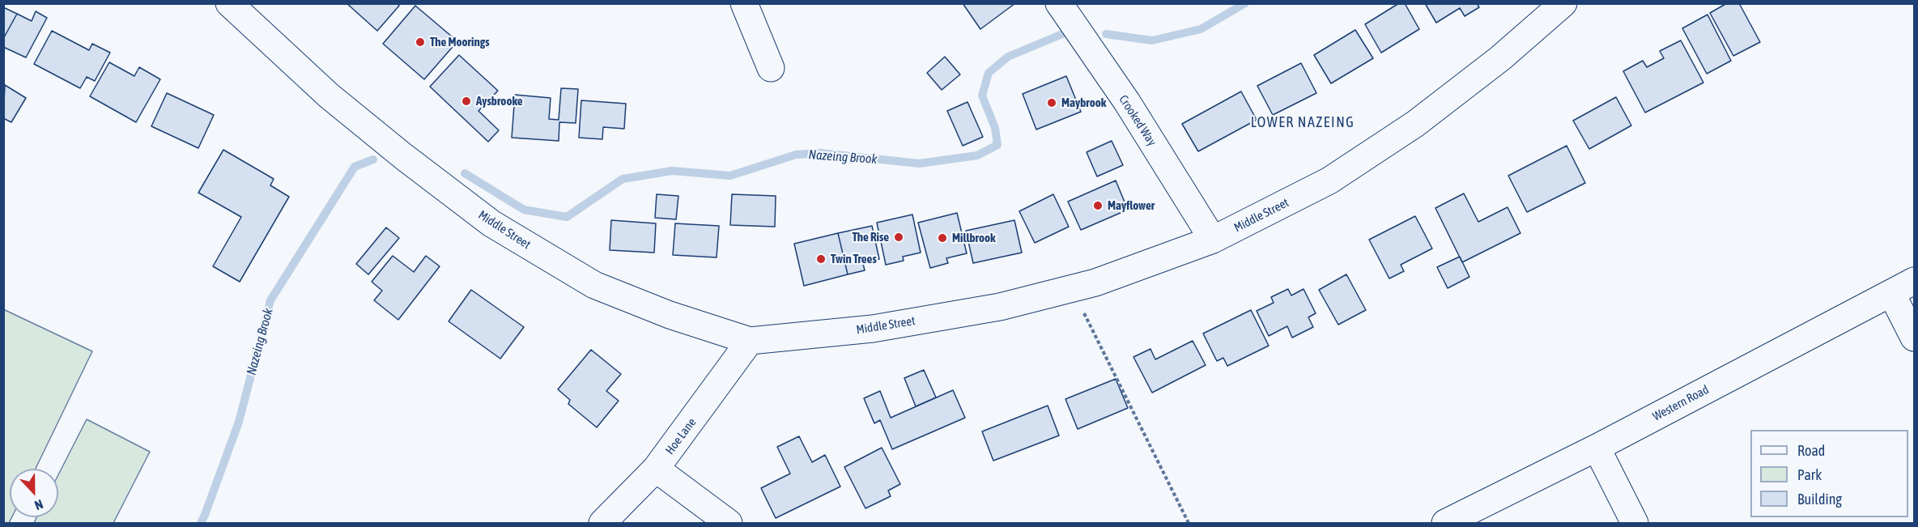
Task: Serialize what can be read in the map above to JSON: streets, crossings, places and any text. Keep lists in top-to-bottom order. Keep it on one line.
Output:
{"streets":{"street":["Crooked Way","Middle Street","Western Road","Hoe Lane"]},"crossings":[["Crooked Way","Middle Street"],["Middle Street","Hoe Lane"]],"districts":["LOWER NAZEING"],"water":["Nazeing Brook"],"places":["The Moorings","Aysbrooke","Maybrook","Mayflower","The Rise","Millbrook","Twin Trees"],"legend":["Road","Park","Building"],"north":"bottom"}
